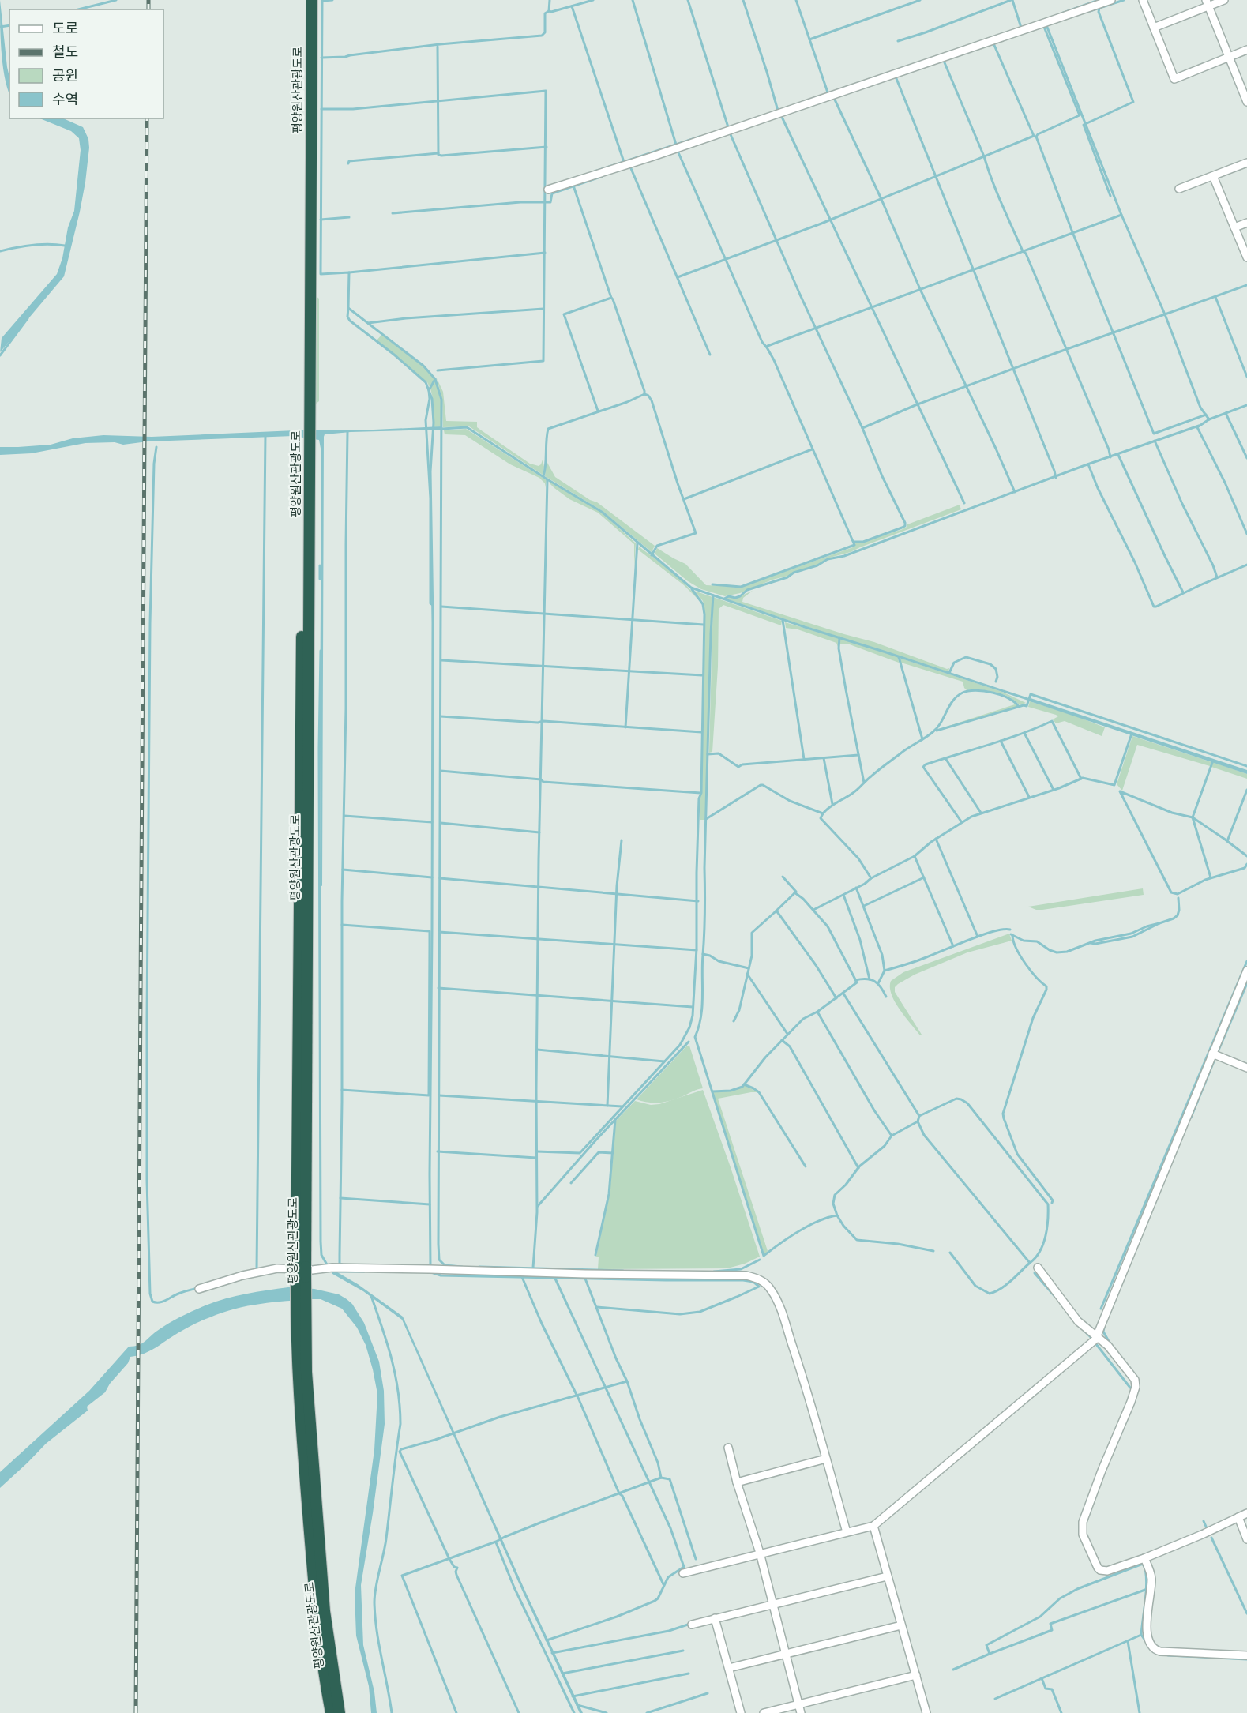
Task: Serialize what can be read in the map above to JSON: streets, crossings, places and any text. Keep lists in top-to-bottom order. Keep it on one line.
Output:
{"streets":{"highway":["평양원산관광도로"]},"legend":["도로","철도","공원","수역"]}
